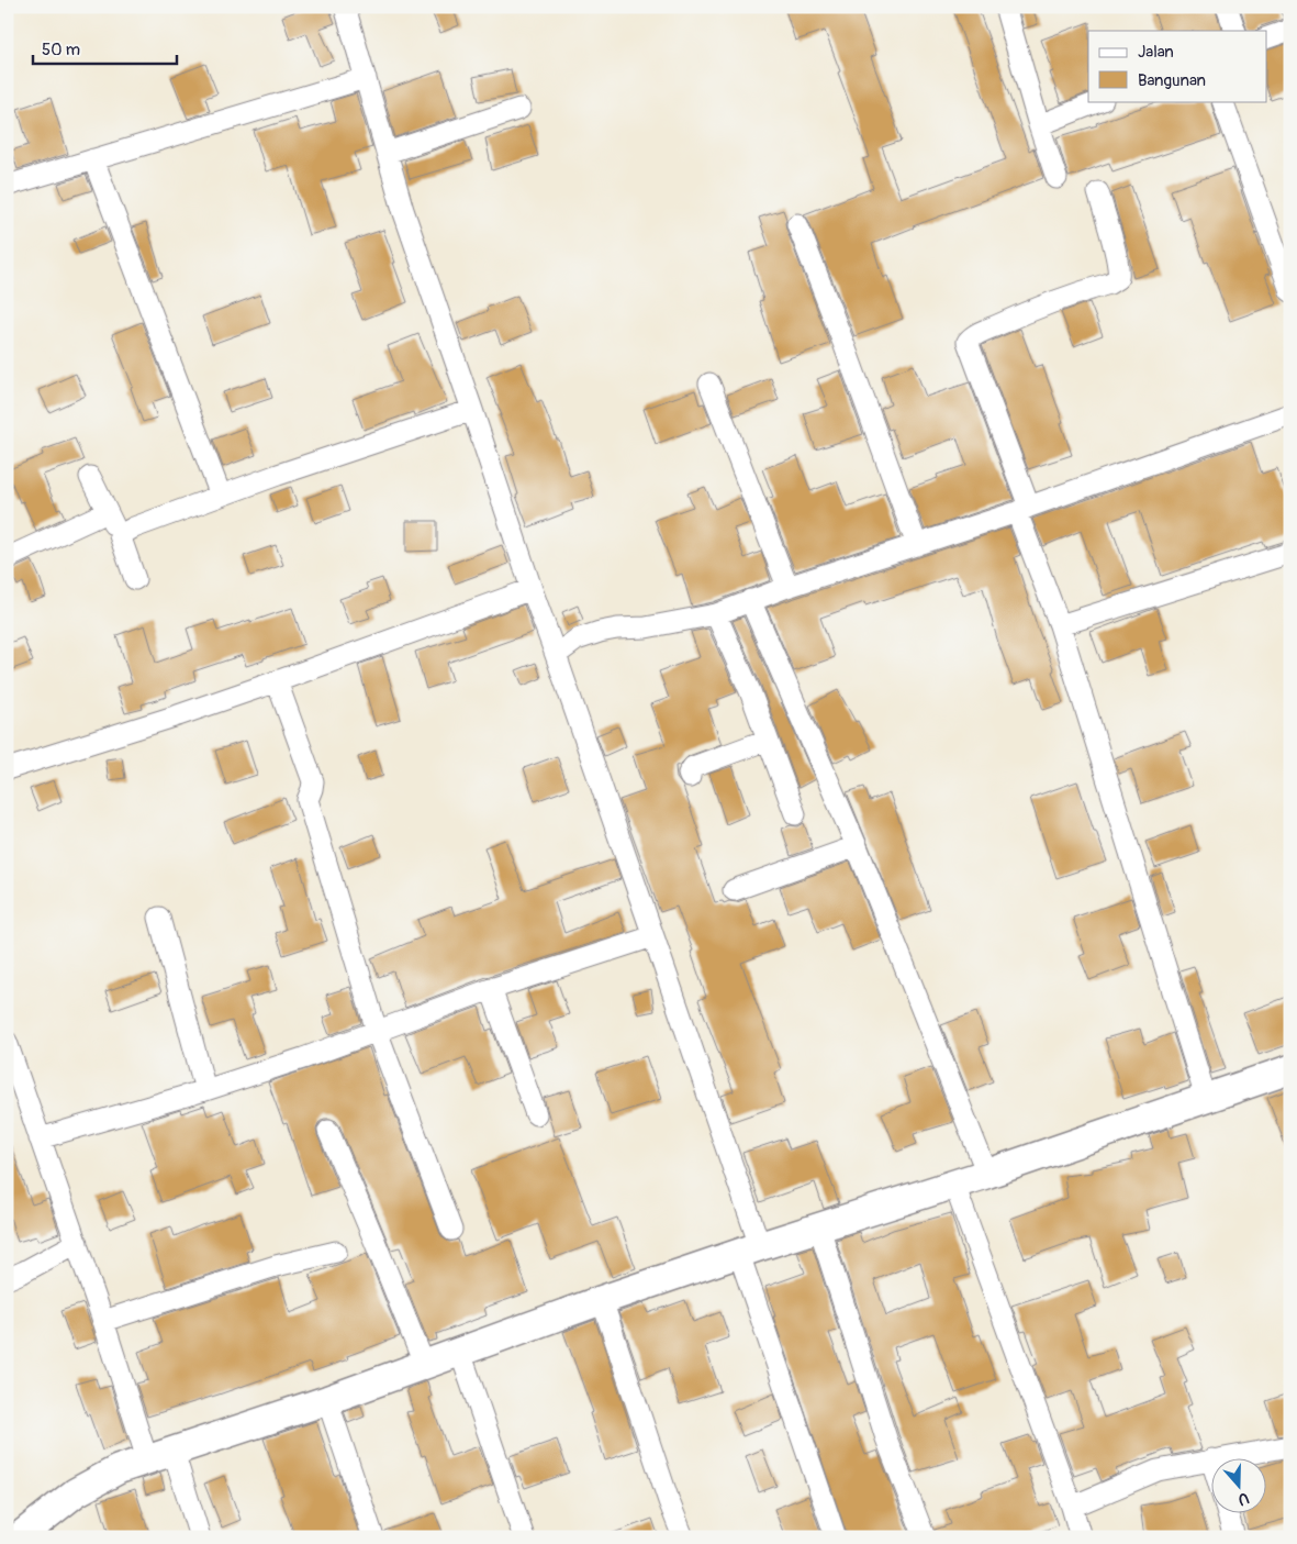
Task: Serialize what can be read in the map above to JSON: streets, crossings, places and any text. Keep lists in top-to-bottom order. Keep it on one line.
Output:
{"legend":["Jalan","Bangunan"],"scale_bar":"50 m","north":"bottom"}
